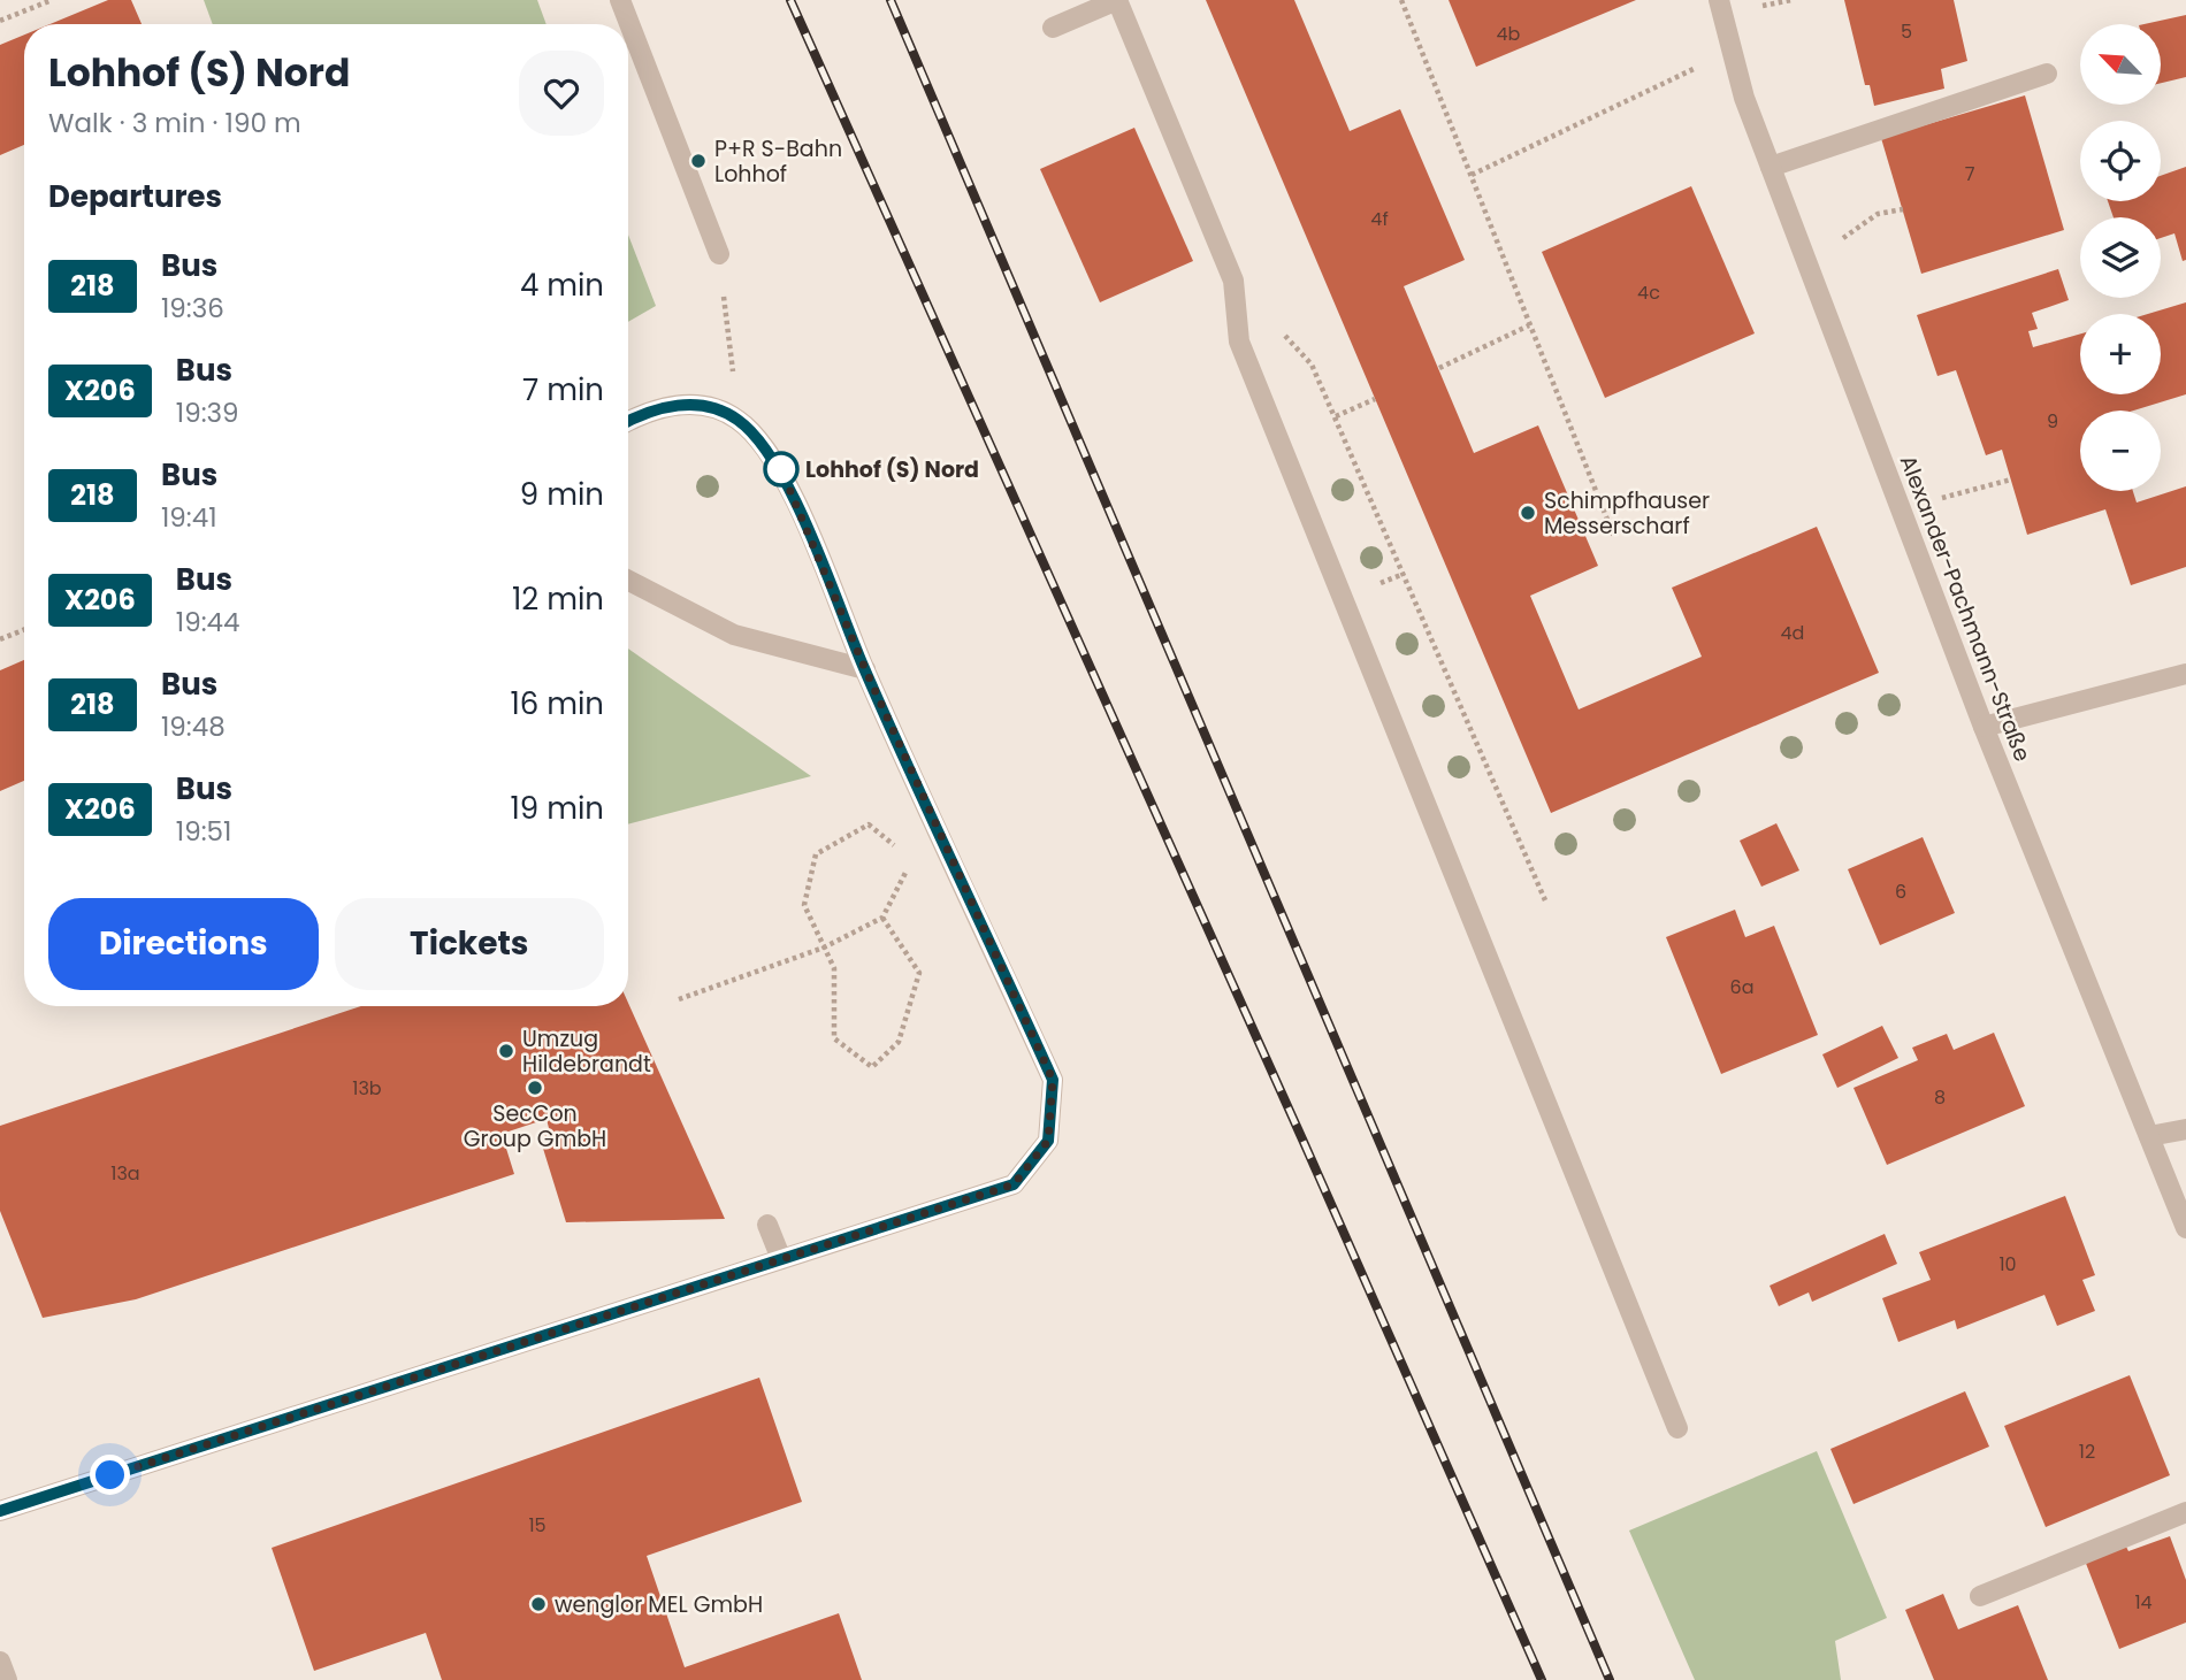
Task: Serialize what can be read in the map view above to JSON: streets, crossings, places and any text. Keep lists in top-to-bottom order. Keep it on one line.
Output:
{"streets":{"street":["Alexander-Pachmann-Straße"]},"places":["P+R S-Bahn Lohhof","Lohhof (S) Nord","Schimpfhauser Messerscharf","Umzug Hildebrandt","SecCon Group GmbH","wenglor MEL GmbH"],"lines":["bus line 218"],"house_numbers":["5","4b","7","4f","4c","9","4d","6","6a","13b","8","13a","10","12","15","14"],"north":"top left","page":{"map_buttons":["+","−"],"heading":[["Lohhof (S) Nord","Walk · 3 min · 190 m"],"Departures"],"list":[{"mark":"218","name":"Bus","note":"19:36","value":"4 min"},{"mark":"X206","name":"Bus","note":"19:39","value":"7 min"},{"mark":"218","name":"Bus","note":"19:41","value":"9 min"},{"mark":"X206","name":"Bus","note":"19:44","value":"12 min"},{"mark":"218","name":"Bus","note":"19:48","value":"16 min"},{"mark":"X206","name":"Bus","note":"19:51","value":"19 min"}],"buttons":["Directions","Tickets"]}}
